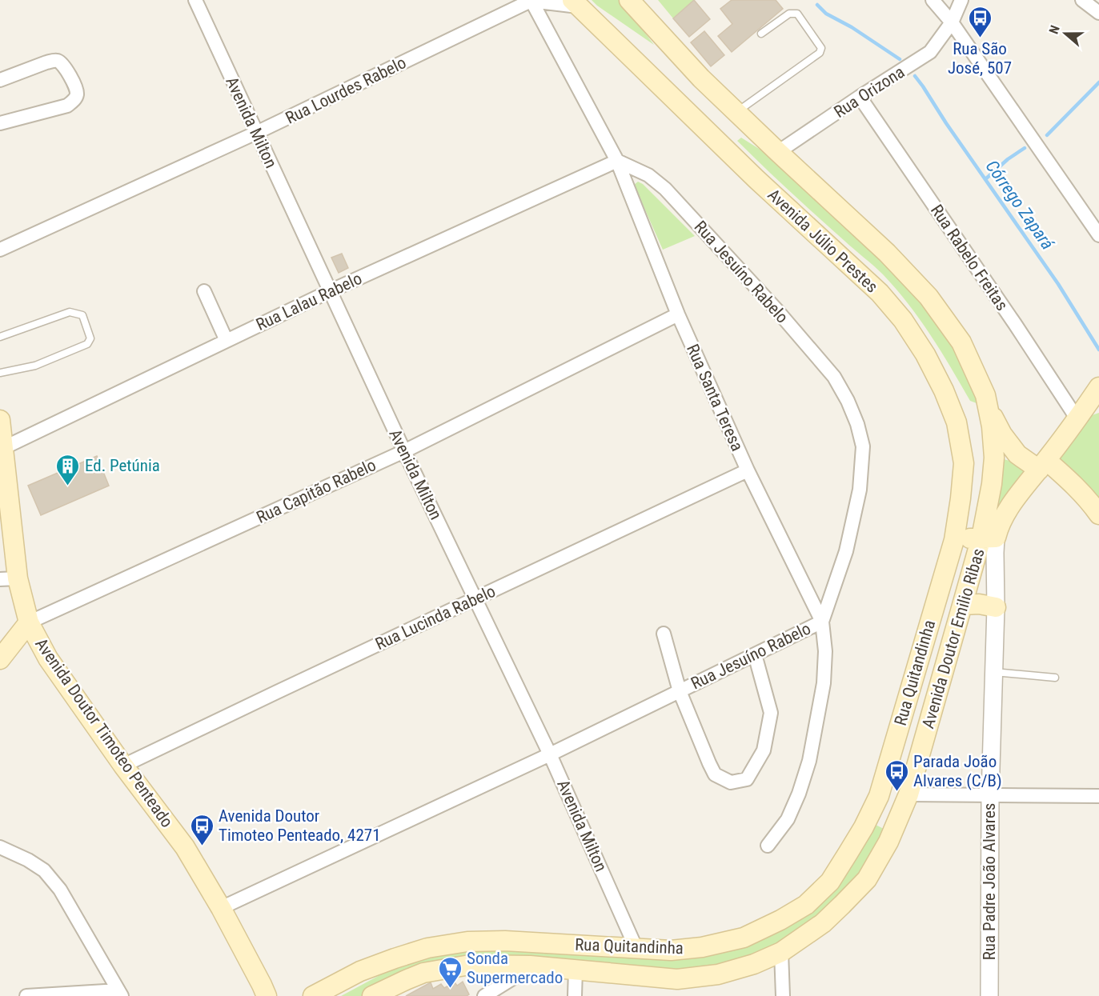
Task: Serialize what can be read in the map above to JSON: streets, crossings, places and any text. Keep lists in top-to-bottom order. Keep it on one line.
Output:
{"streets":{"main road":["Avenida Júlio Prestes","Avenida Doutor Emilio Ribas","Rua Quitandinha","Avenida Doutor Timoteo Penteado"],"street":["Rua Lourdes Rabelo","Rua Orizona","Avenida Milton","Rua Rabelo Freitas","Rua Jesuíno Rabelo","Rua Lalau Rabelo","Rua Santa Teresa","Rua Capitão Rabelo","Rua Lucinda Rabelo","Rua Padre João Alvares"]},"crossings":[["Rua Lourdes Rabelo","Avenida Milton"],["Rua Lourdes Rabelo","Rua Santa Teresa"],["Rua Orizona","Avenida Júlio Prestes"],["Rua Orizona","Rua Rabelo Freitas"],["Avenida Milton","Rua Jesuíno Rabelo"],["Avenida Milton","Rua Lalau Rabelo"],["Avenida Milton","Rua Capitão Rabelo"],["Avenida Milton","Rua Lucinda Rabelo"],["Avenida Milton","Rua Quitandinha"],["Avenida Júlio Prestes","Avenida Doutor Emilio Ribas"],["Avenida Júlio Prestes","Rua Quitandinha"],["Avenida Júlio Prestes","Rua Padre João Alvares"],["Rua Rabelo Freitas","Avenida Doutor Emilio Ribas"],["Rua Jesuíno Rabelo","Rua Lalau Rabelo"],["Rua Jesuíno Rabelo","Rua Santa Teresa"],["Rua Jesuíno Rabelo","Avenida Doutor Timoteo Penteado"],["Rua Lalau Rabelo","Rua Santa Teresa"],["Rua Lalau Rabelo","Avenida Doutor Timoteo Penteado"],["Rua Santa Teresa","Rua Capitão Rabelo"],["Rua Santa Teresa","Rua Lucinda Rabelo"],["Rua Capitão Rabelo","Avenida Doutor Timoteo Penteado"],["Rua Lucinda Rabelo","Avenida Doutor Timoteo Penteado"],["Avenida Doutor Emilio Ribas","Rua Quitandinha"],["Avenida Doutor Emilio Ribas","Rua Padre João Alvares"]],"water":["Córrego Zapará"],"places":{"bus stop":["Rua São José, 507","Parada João Alvares (C/B)","Avenida Doutor Timoteo Penteado, 4271"],"building":["Ed. Petúnia"],"supermarket":["Sonda Supermercado"]},"north":"left"}
